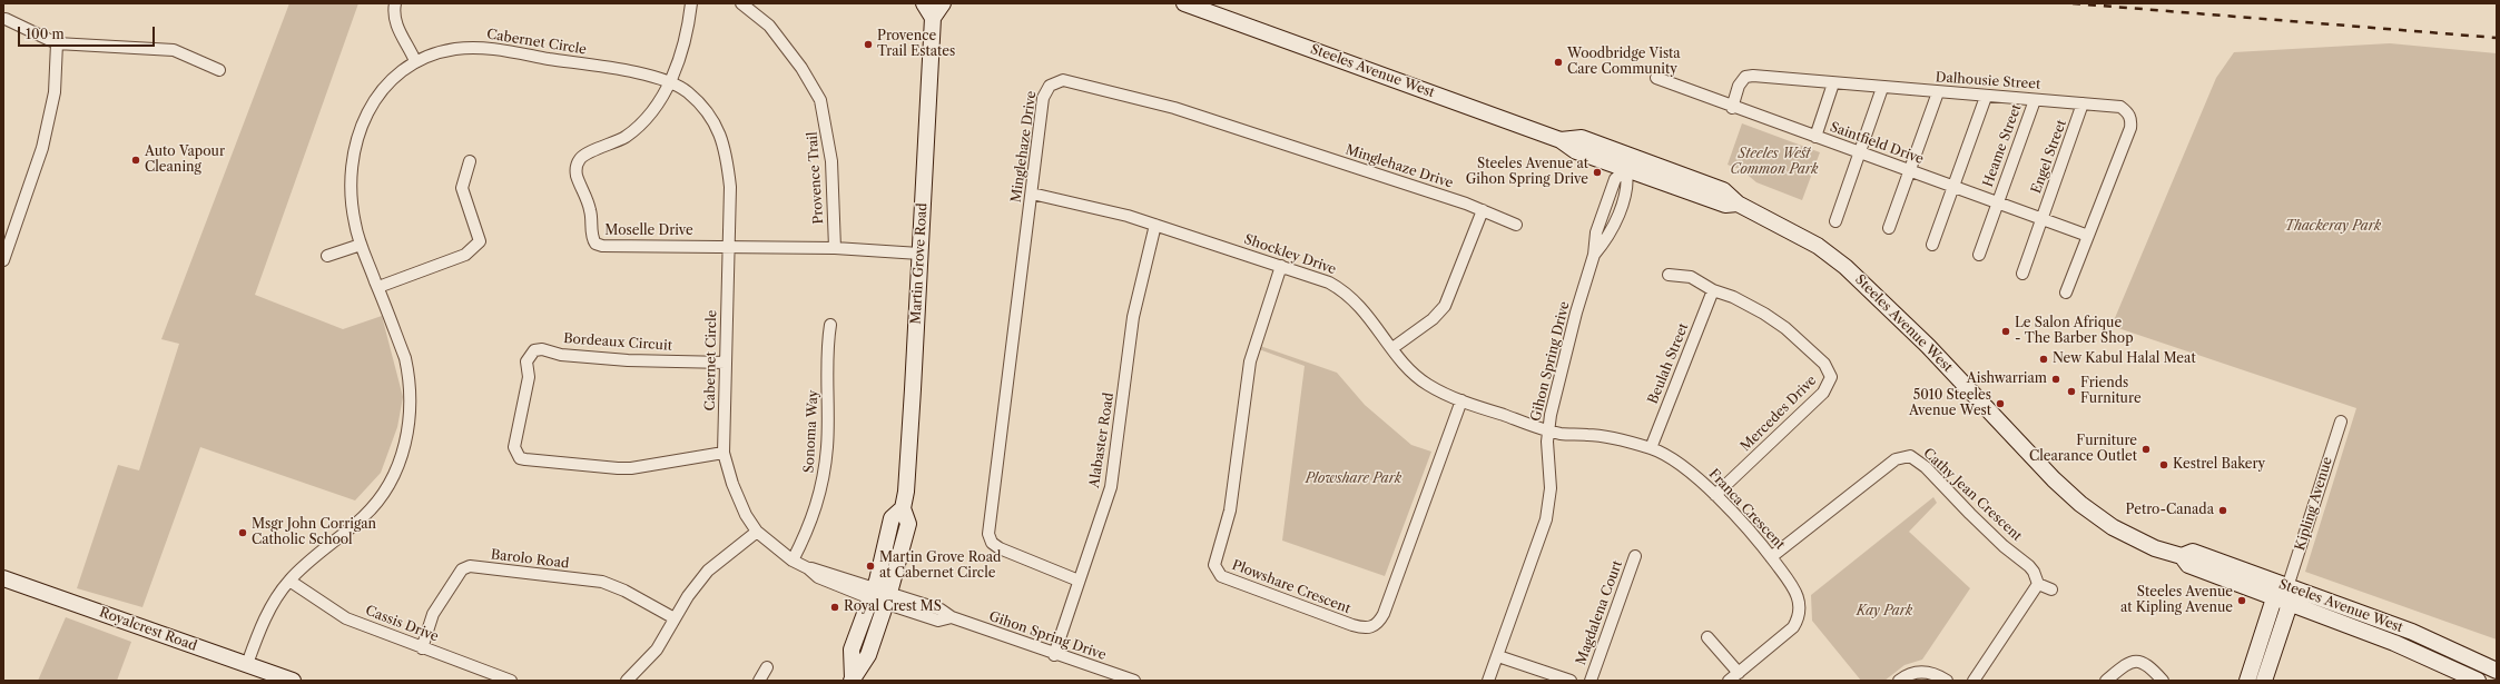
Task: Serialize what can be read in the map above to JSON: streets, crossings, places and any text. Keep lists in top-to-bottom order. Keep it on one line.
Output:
{"streets":{"main road":["Steeles Avenue West","Martin Grove Road","Kipling Avenue","Royalcrest Road"],"street":["Cabernet Circle","Dalhousie Street","Saintfield Drive","Heame Street","Minglehaze Drive","Engel Street","Provence Trail","Moselle Drive","Shockley Drive","Bordeaux Circuit","Gihon Spring Drive","Beulah Street","Mercedes Drive","Sonoma Way","Alabaster Road","Cathy Jean Crescent","Franca Crescent","Barolo Road","Plowshare Crescent","Magdalena Court","Cassis Drive"]},"crossings":[["Cabernet Circle","Moselle Drive"],["Cabernet Circle","Martin Grove Road"],["Cabernet Circle","Bordeaux Circuit"],["Cabernet Circle","Gihon Spring Drive"],["Cabernet Circle","Sonoma Way"],["Cabernet Circle","Cassis Drive"],["Cabernet Circle","Royalcrest Road"],["Steeles Avenue West","Gihon Spring Drive"],["Steeles Avenue West","Kipling Avenue"],["Dalhousie Street","Saintfield Drive"],["Dalhousie Street","Heame Street"],["Dalhousie Street","Engel Street"],["Saintfield Drive","Heame Street"],["Saintfield Drive","Engel Street"],["Minglehaze Drive","Shockley Drive"],["Minglehaze Drive","Alabaster Road"],["Provence Trail","Moselle Drive"],["Moselle Drive","Martin Grove Road"],["Shockley Drive","Gihon Spring Drive"],["Shockley Drive","Alabaster Road"],["Shockley Drive","Franca Crescent"],["Shockley Drive","Plowshare Crescent"],["Martin Grove Road","Gihon Spring Drive"],["Gihon Spring Drive","Alabaster Road"],["Gihon Spring Drive","Franca Crescent"],["Beulah Street","Mercedes Drive"],["Beulah Street","Franca Crescent"],["Mercedes Drive","Franca Crescent"],["Cathy Jean Crescent","Franca Crescent"],["Barolo Road","Cassis Drive"]],"parks":["Steeles West Common Park","Thackeray Park","Plowshare Park","Kay Park"],"places":["Provence Trail Estates","Woodbridge Vista Care Community","Auto Vapour Cleaning","Steeles Avenue at Gihon Spring Drive","Le Salon Afrique - The Barber Shop","New Kabul Halal Meat","Aishwarriam","Friends Furniture","5010 Steeles Avenue West","Furniture Clearance Outlet","Kestrel Bakery","Petro-Canada","Msgr John Corrigan Catholic School","Martin Grove Road at Cabernet Circle","Steeles Avenue at Kipling Avenue","Royal Crest MS"],"scale_bar":"100 m"}
